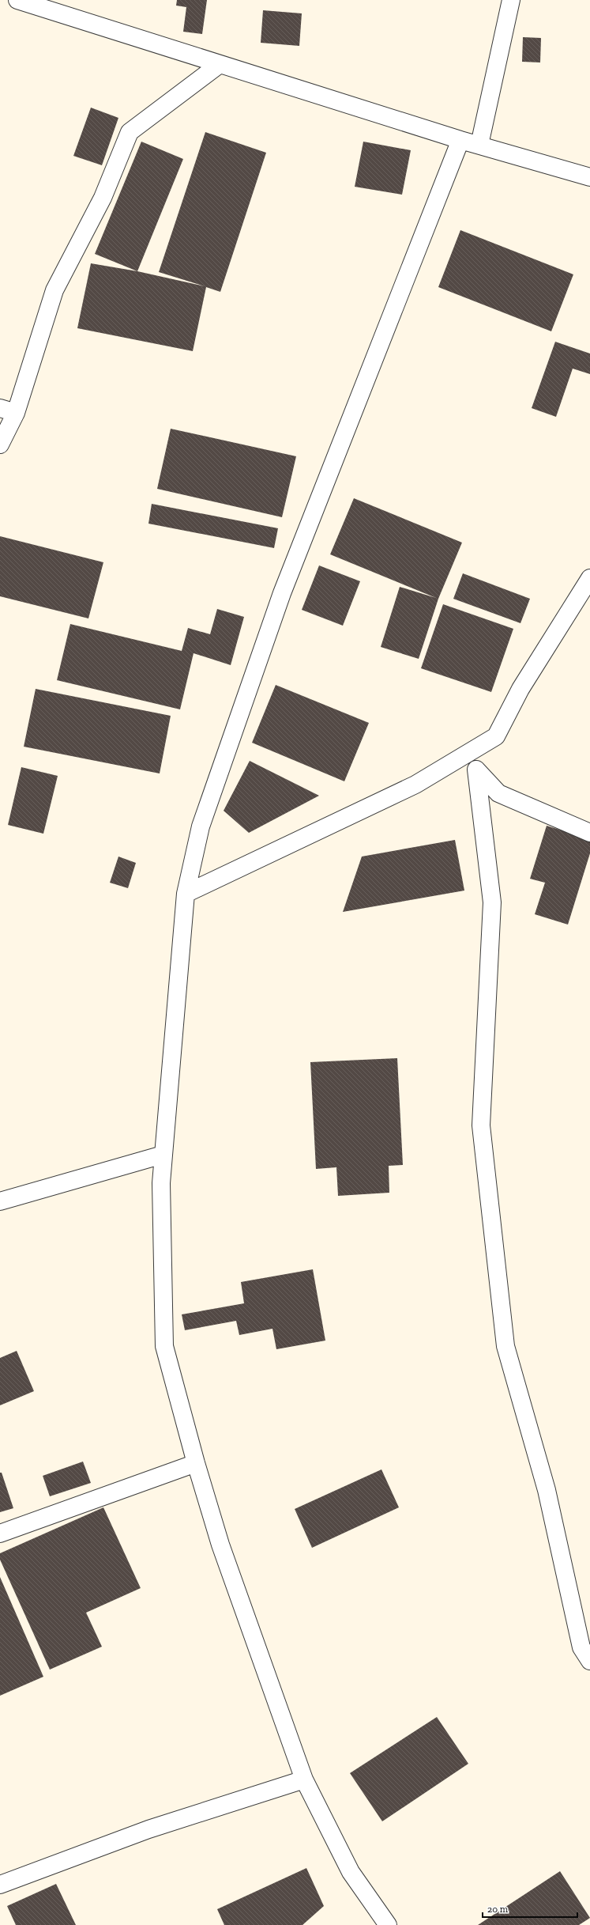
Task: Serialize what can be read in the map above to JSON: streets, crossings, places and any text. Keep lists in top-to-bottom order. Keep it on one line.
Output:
{"scale_bar":"20 m"}
